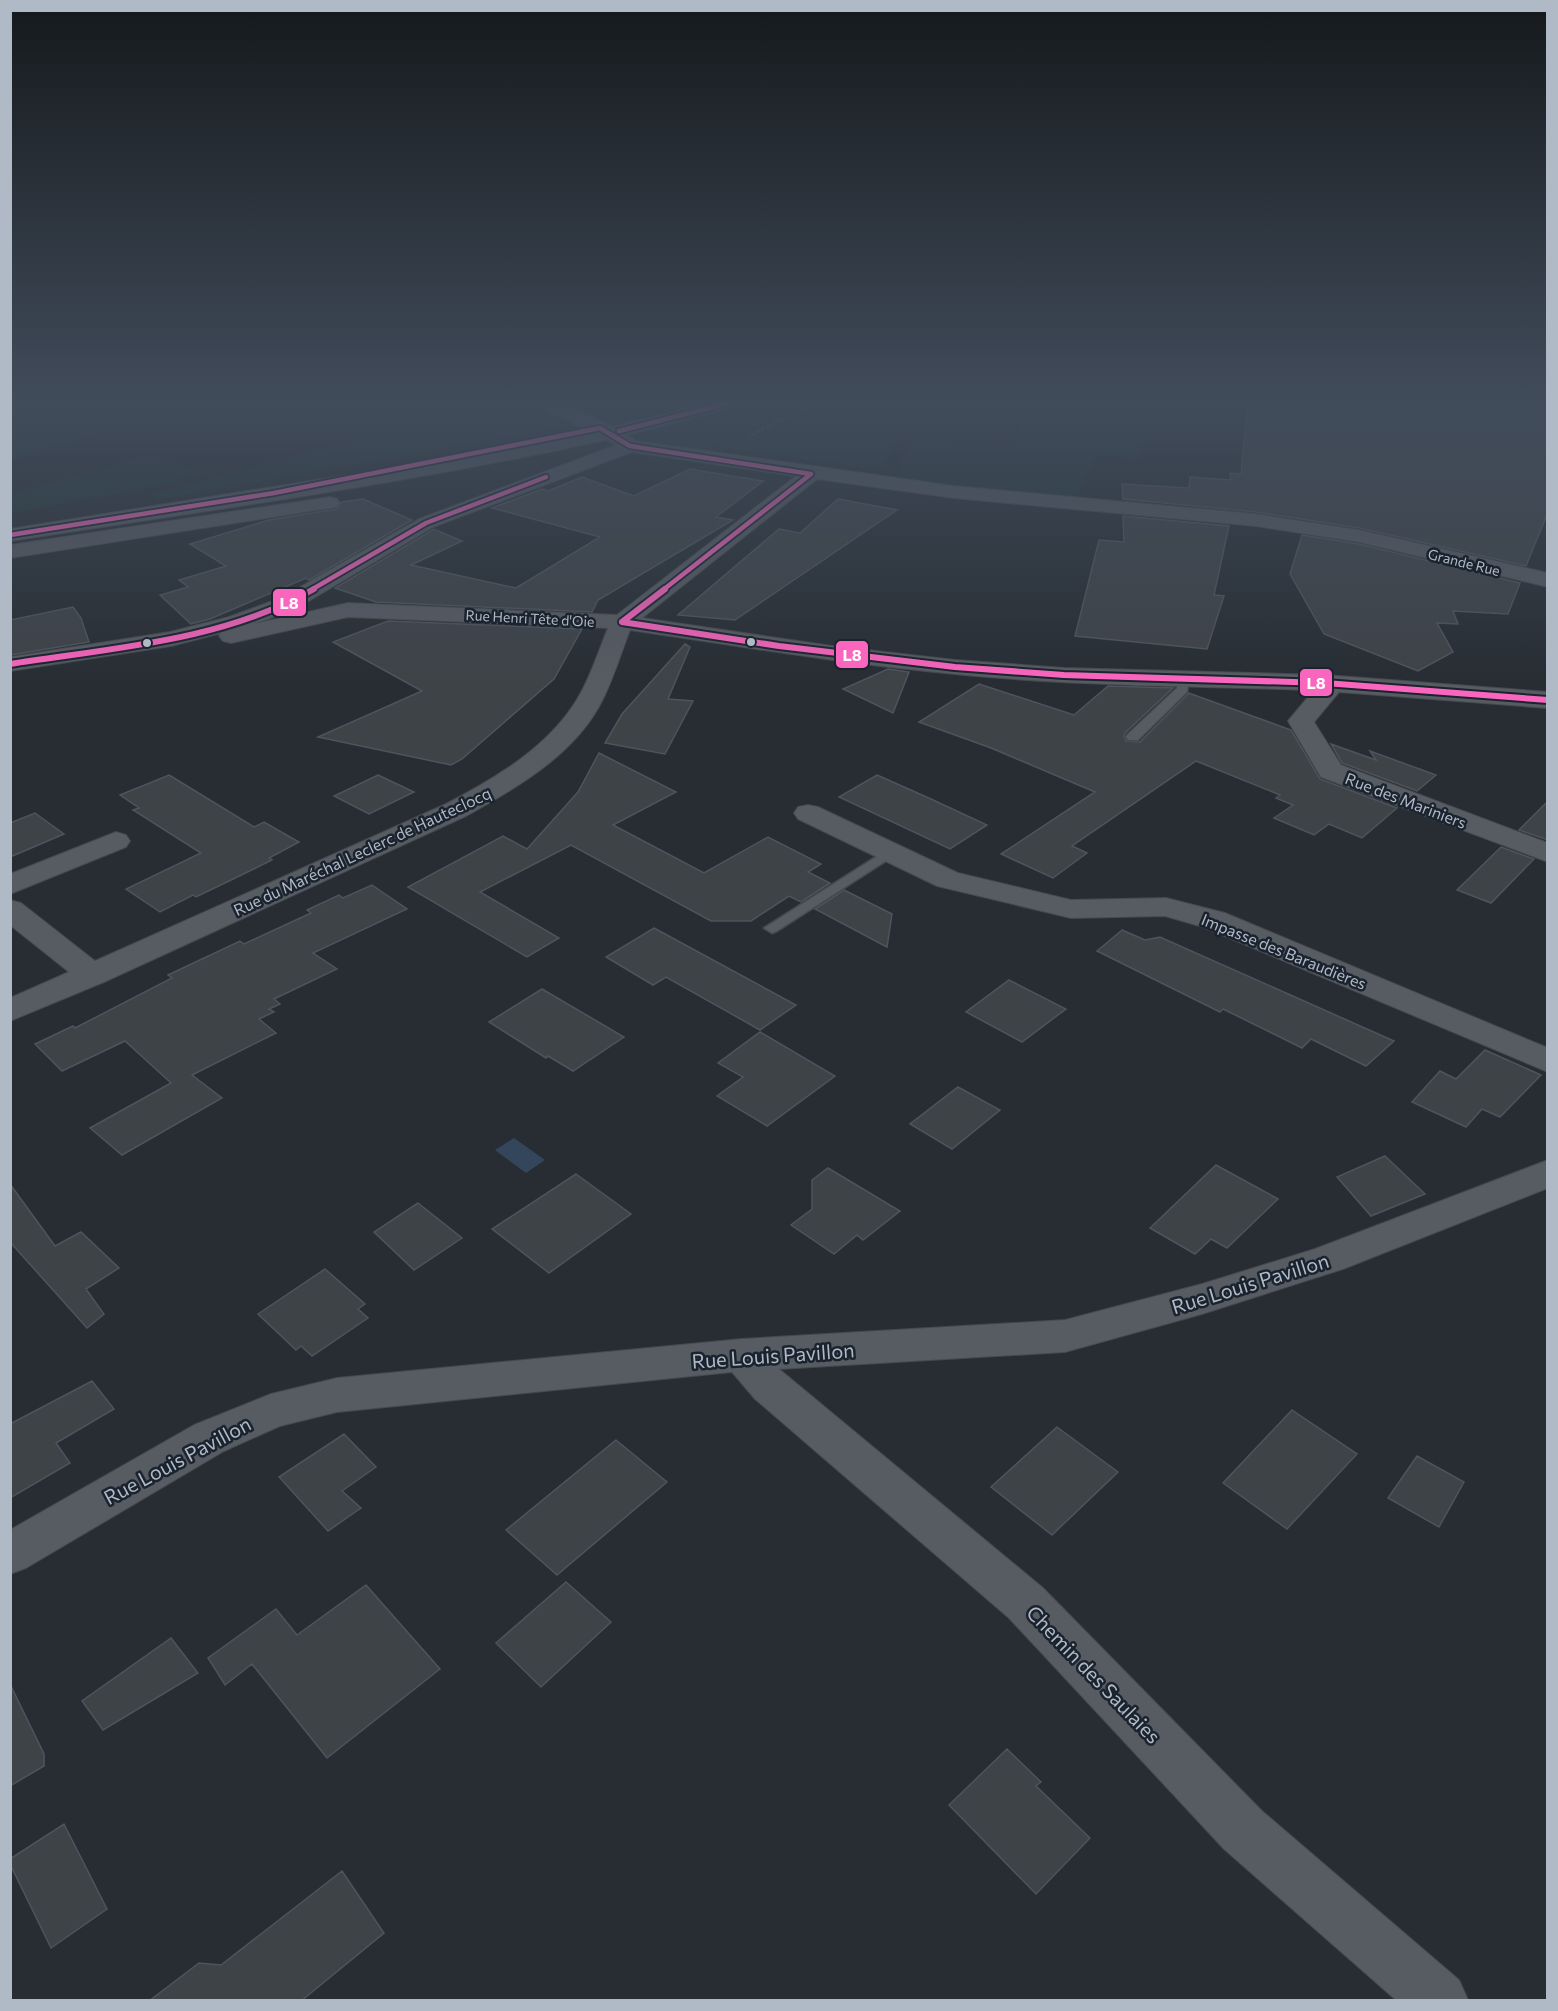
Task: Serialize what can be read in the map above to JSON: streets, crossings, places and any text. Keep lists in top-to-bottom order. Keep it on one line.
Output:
{"streets":{"street":["Grande Rue","Rue Henri Tête d'Oie","Rue des Mariniers","Rue du Maréchal Leclerc de Hauteclocq","Impasse des Baraudières","Rue Louis Pavillon","Chemin des Saulaies"]},"crossings":[["Rue Henri Tête d'Oie","Rue des Mariniers"],["Rue Henri Tête d'Oie","Rue du Maréchal Leclerc de Hauteclocq"],["Rue Louis Pavillon","Chemin des Saulaies"]],"lines":["transit line L8"]}
